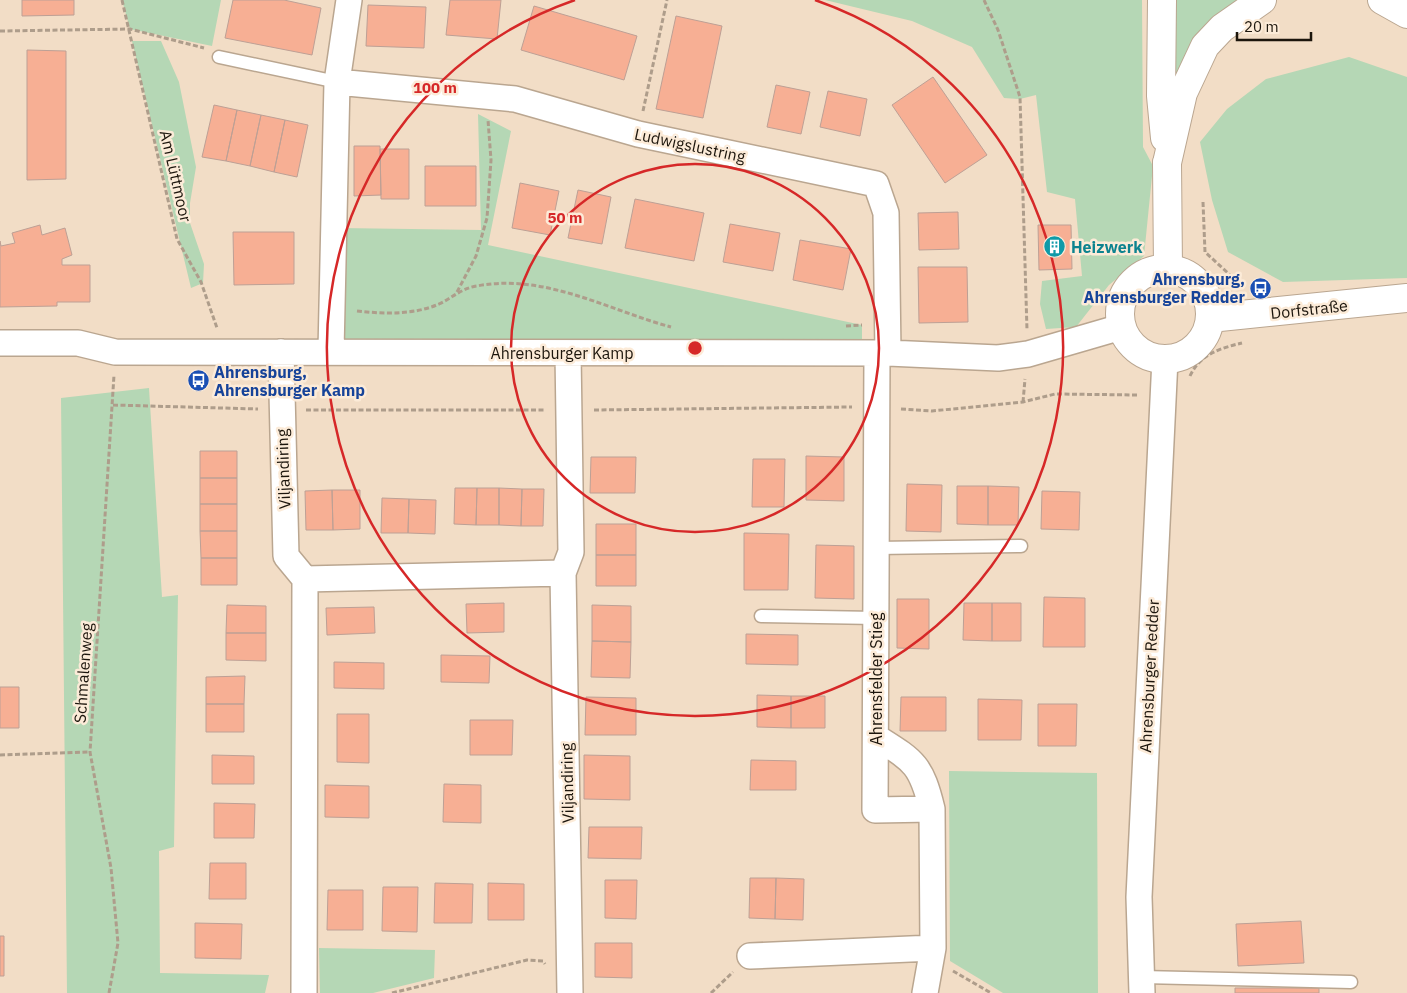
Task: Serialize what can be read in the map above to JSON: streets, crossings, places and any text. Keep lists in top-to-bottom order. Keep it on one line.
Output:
{"streets":{"street":["Ludwigslustring","Dorfstraße","Ahrensburger Kamp","Viljandiring","Ahrensburger Redder","Ahrensfelder Stieg"],"path":["Am Lüttmoor","Schmalenweg"]},"crossings":[["Ludwigslustring","Ahrensburger Kamp"],["Ludwigslustring","Ahrensfelder Stieg"],["Am Lüttmoor","Ahrensburger Kamp"],["Dorfstraße","Ahrensburger Kamp"],["Dorfstraße","Ahrensburger Redder"],["Ahrensburger Kamp","Viljandiring"],["Ahrensburger Kamp","Schmalenweg"],["Ahrensburger Kamp","Ahrensburger Redder"],["Ahrensburger Kamp","Ahrensfelder Stieg"]],"places":{"building":["Heizwerk"],"bus stop":["Ahrensburg, Ahrensburger Redder","Ahrensburg, Ahrensburger Kamp"]},"scale_bar":"20 m","rings":["100 m","50 m"]}
